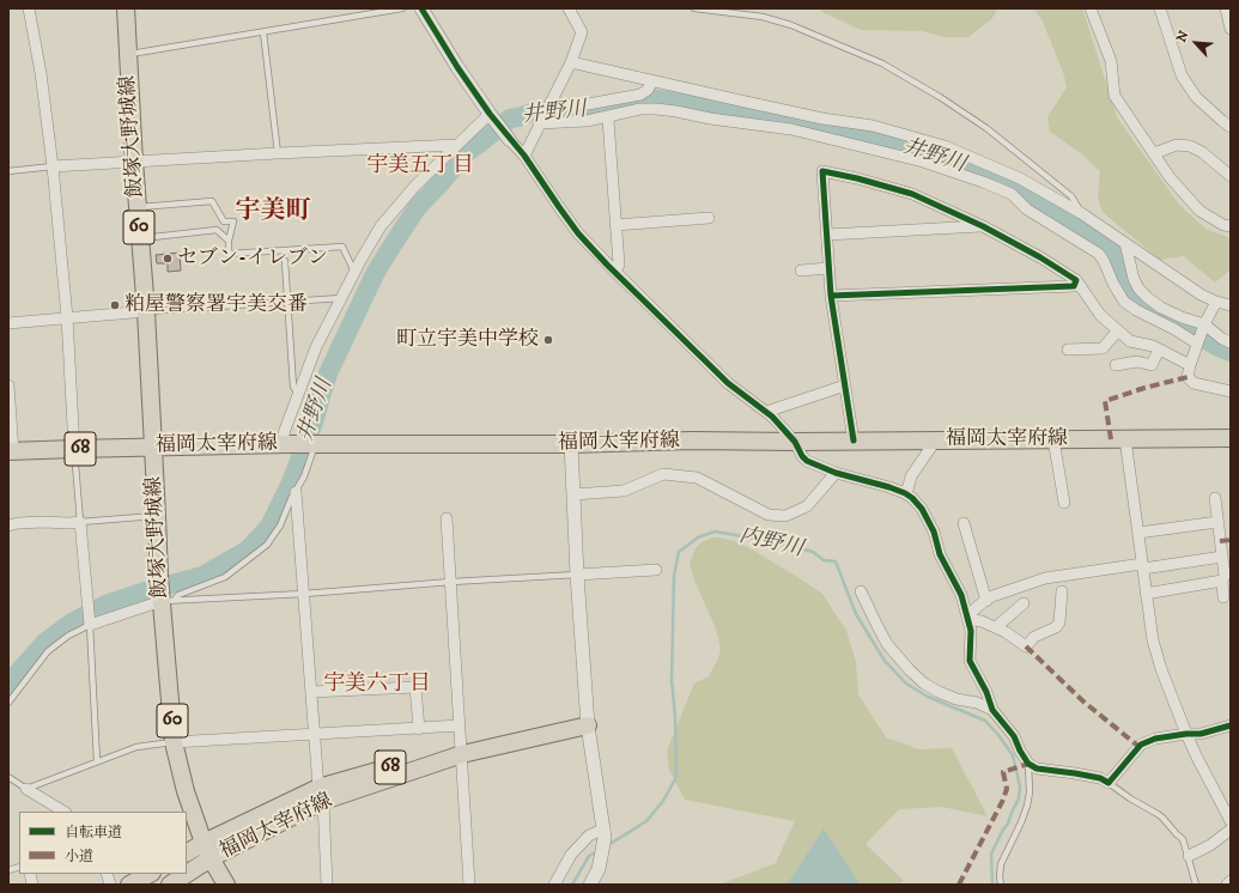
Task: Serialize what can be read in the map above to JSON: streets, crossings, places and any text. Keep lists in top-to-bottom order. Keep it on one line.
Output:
{"streets":{"main road":["飯塚大野城線","60","福岡太宰府線","68"]},"crossings":[["飯塚大野城線","福岡太宰府線"]],"districts":["宇美五丁目","宇美町","宇美六丁目"],"water":["井野川","内野川"],"places":["セブン-イレブン","粕屋警察署宇美交番","町立宇美中学校"],"legend":["自転車道","小道"],"north":"top left"}
